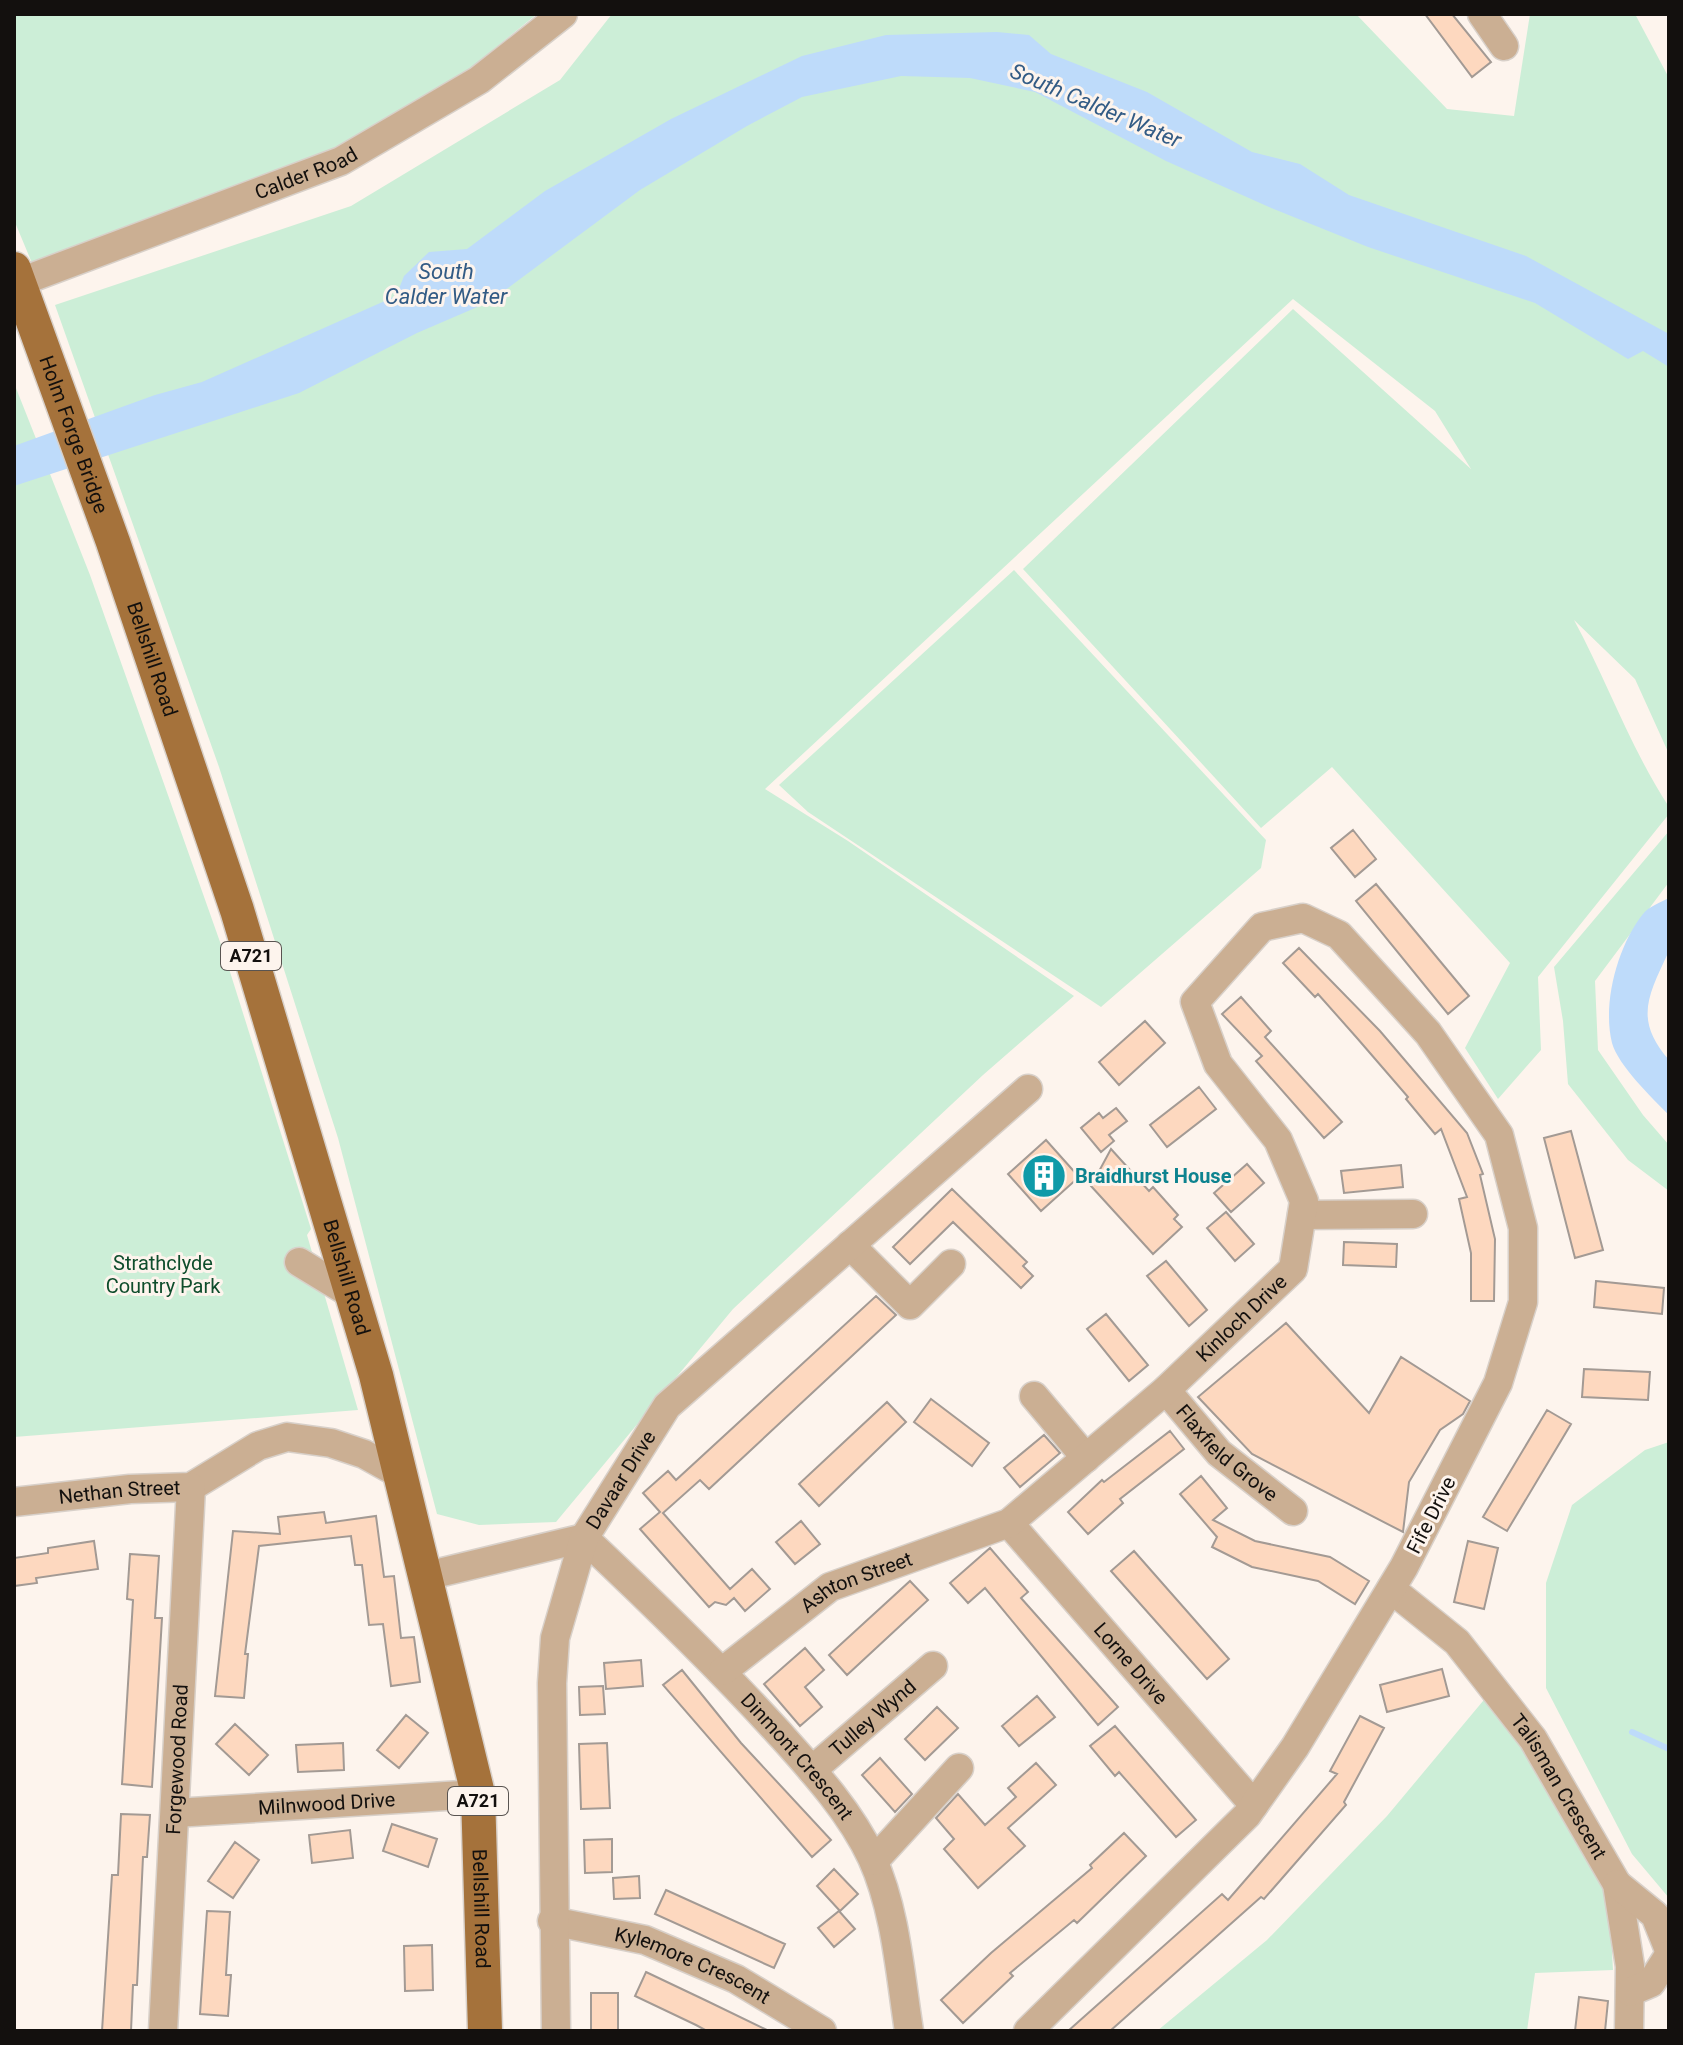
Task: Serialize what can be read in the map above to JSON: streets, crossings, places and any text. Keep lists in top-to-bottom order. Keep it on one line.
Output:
{"streets":{"main road":["Holm Forge Bridge","Bellshill Road","A721"],"street":["Calder Road","Kinloch Drive","Flaxfield Grove","Davaar Drive","Nethan Street","Fife Drive","Ashton Street","Lorne Drive","Tulley Wynd","Dinmont Crescent","Forgewood Road","Talisman Crescent","Milnwood Drive","Kylemore Crescent"]},"crossings":[["Calder Road","Holm Forge Bridge"],["Holm Forge Bridge","Bellshill Road"],["Bellshill Road","Nethan Street"],["Bellshill Road","Milnwood Drive"],["Kinloch Drive","Flaxfield Grove"],["Kinloch Drive","Fife Drive"],["Kinloch Drive","Ashton Street"],["Kinloch Drive","Lorne Drive"],["Davaar Drive","Dinmont Crescent"],["Davaar Drive","Kylemore Crescent"],["Nethan Street","Forgewood Road"],["Fife Drive","Lorne Drive"],["Fife Drive","Talisman Crescent"],["Ashton Street","Lorne Drive"],["Ashton Street","Dinmont Crescent"],["Tulley Wynd","Dinmont Crescent"],["Forgewood Road","Milnwood Drive"]],"water":["South Calder Water"],"parks":["Strathclyde Country Park"],"places":{"building":["Braidhurst House"]}}
